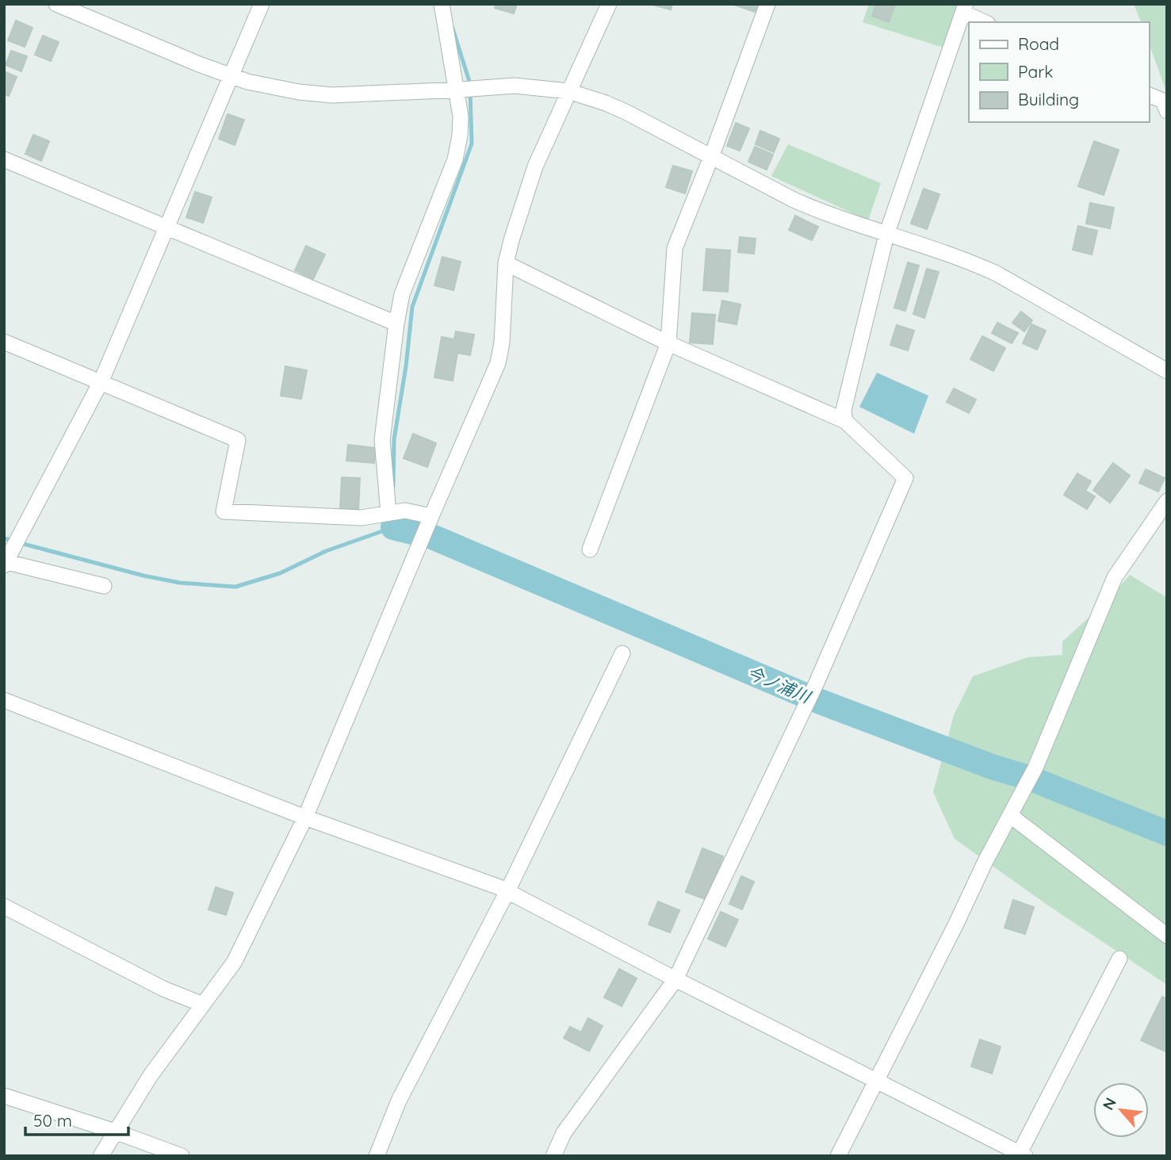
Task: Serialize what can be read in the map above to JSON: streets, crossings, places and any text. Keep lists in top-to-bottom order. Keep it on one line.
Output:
{"water":["今ノ浦川"],"legend":["Road","Park","Building"],"scale_bar":"50 m","north":"top left"}
